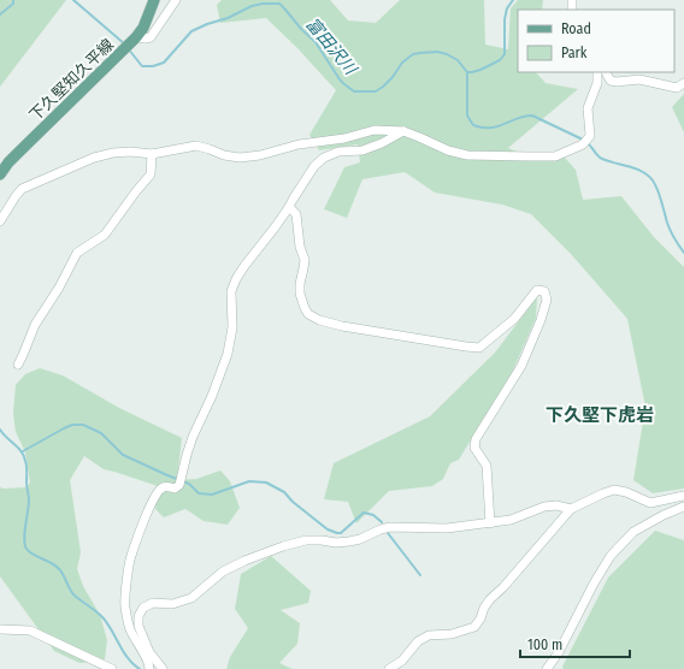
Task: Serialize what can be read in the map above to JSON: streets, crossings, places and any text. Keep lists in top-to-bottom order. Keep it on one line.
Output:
{"streets":{"main road":["下久堅知久平線"]},"districts":["下久堅下虎岩"],"water":["富田沢川"],"legend":["Road","Park"],"scale_bar":"100 m"}
